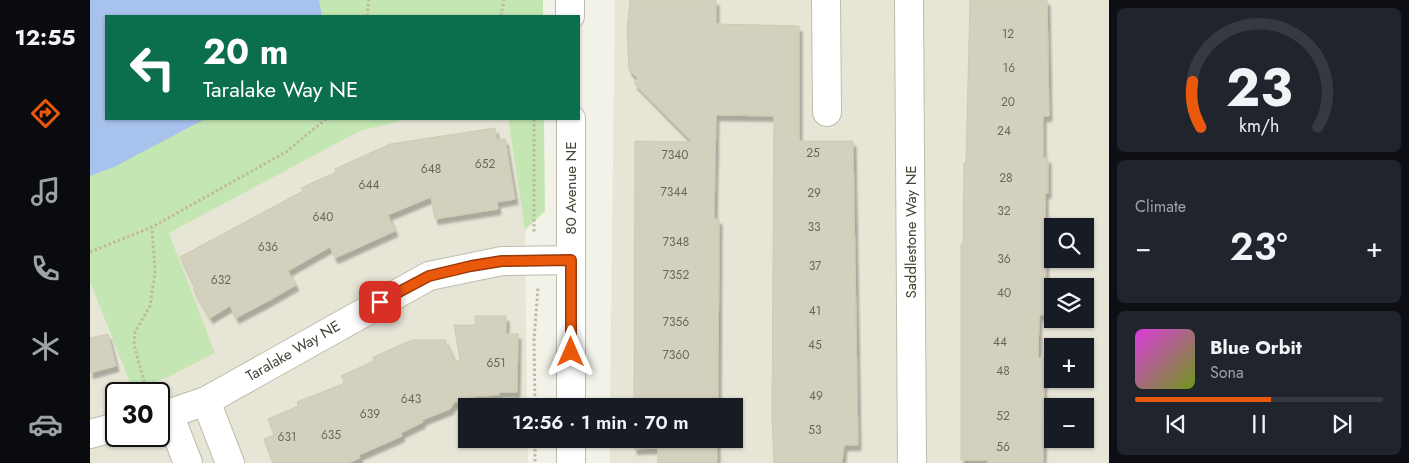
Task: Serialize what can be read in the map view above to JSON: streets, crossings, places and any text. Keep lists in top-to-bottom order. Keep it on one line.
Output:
{"streets":{"street":["80 Avenue NE","Saddlestone Way NE","Taralake Way NE"]},"crossings":[["80 Avenue NE","Taralake Way NE"]],"house_numbers":["12","16","20","24","25","7340","652","648","28","644","7344","29","32","640","33","7348","636","36","37","7352","632","40","41","7356","44","45","7360","651","48","49","643","639","52","53","635","631","56"],"page":{"tabs":"12:55","turn":["20 m","Taralake Way NE"],"tile":"Climate","map_buttons":["+","−"],"heat":["−","23°","+"],"song":["Blue Orbit","Sona"],"limit":"30","trip":"12:56 · 1 min · 70 m","gauge":["23","km/h"]}}
